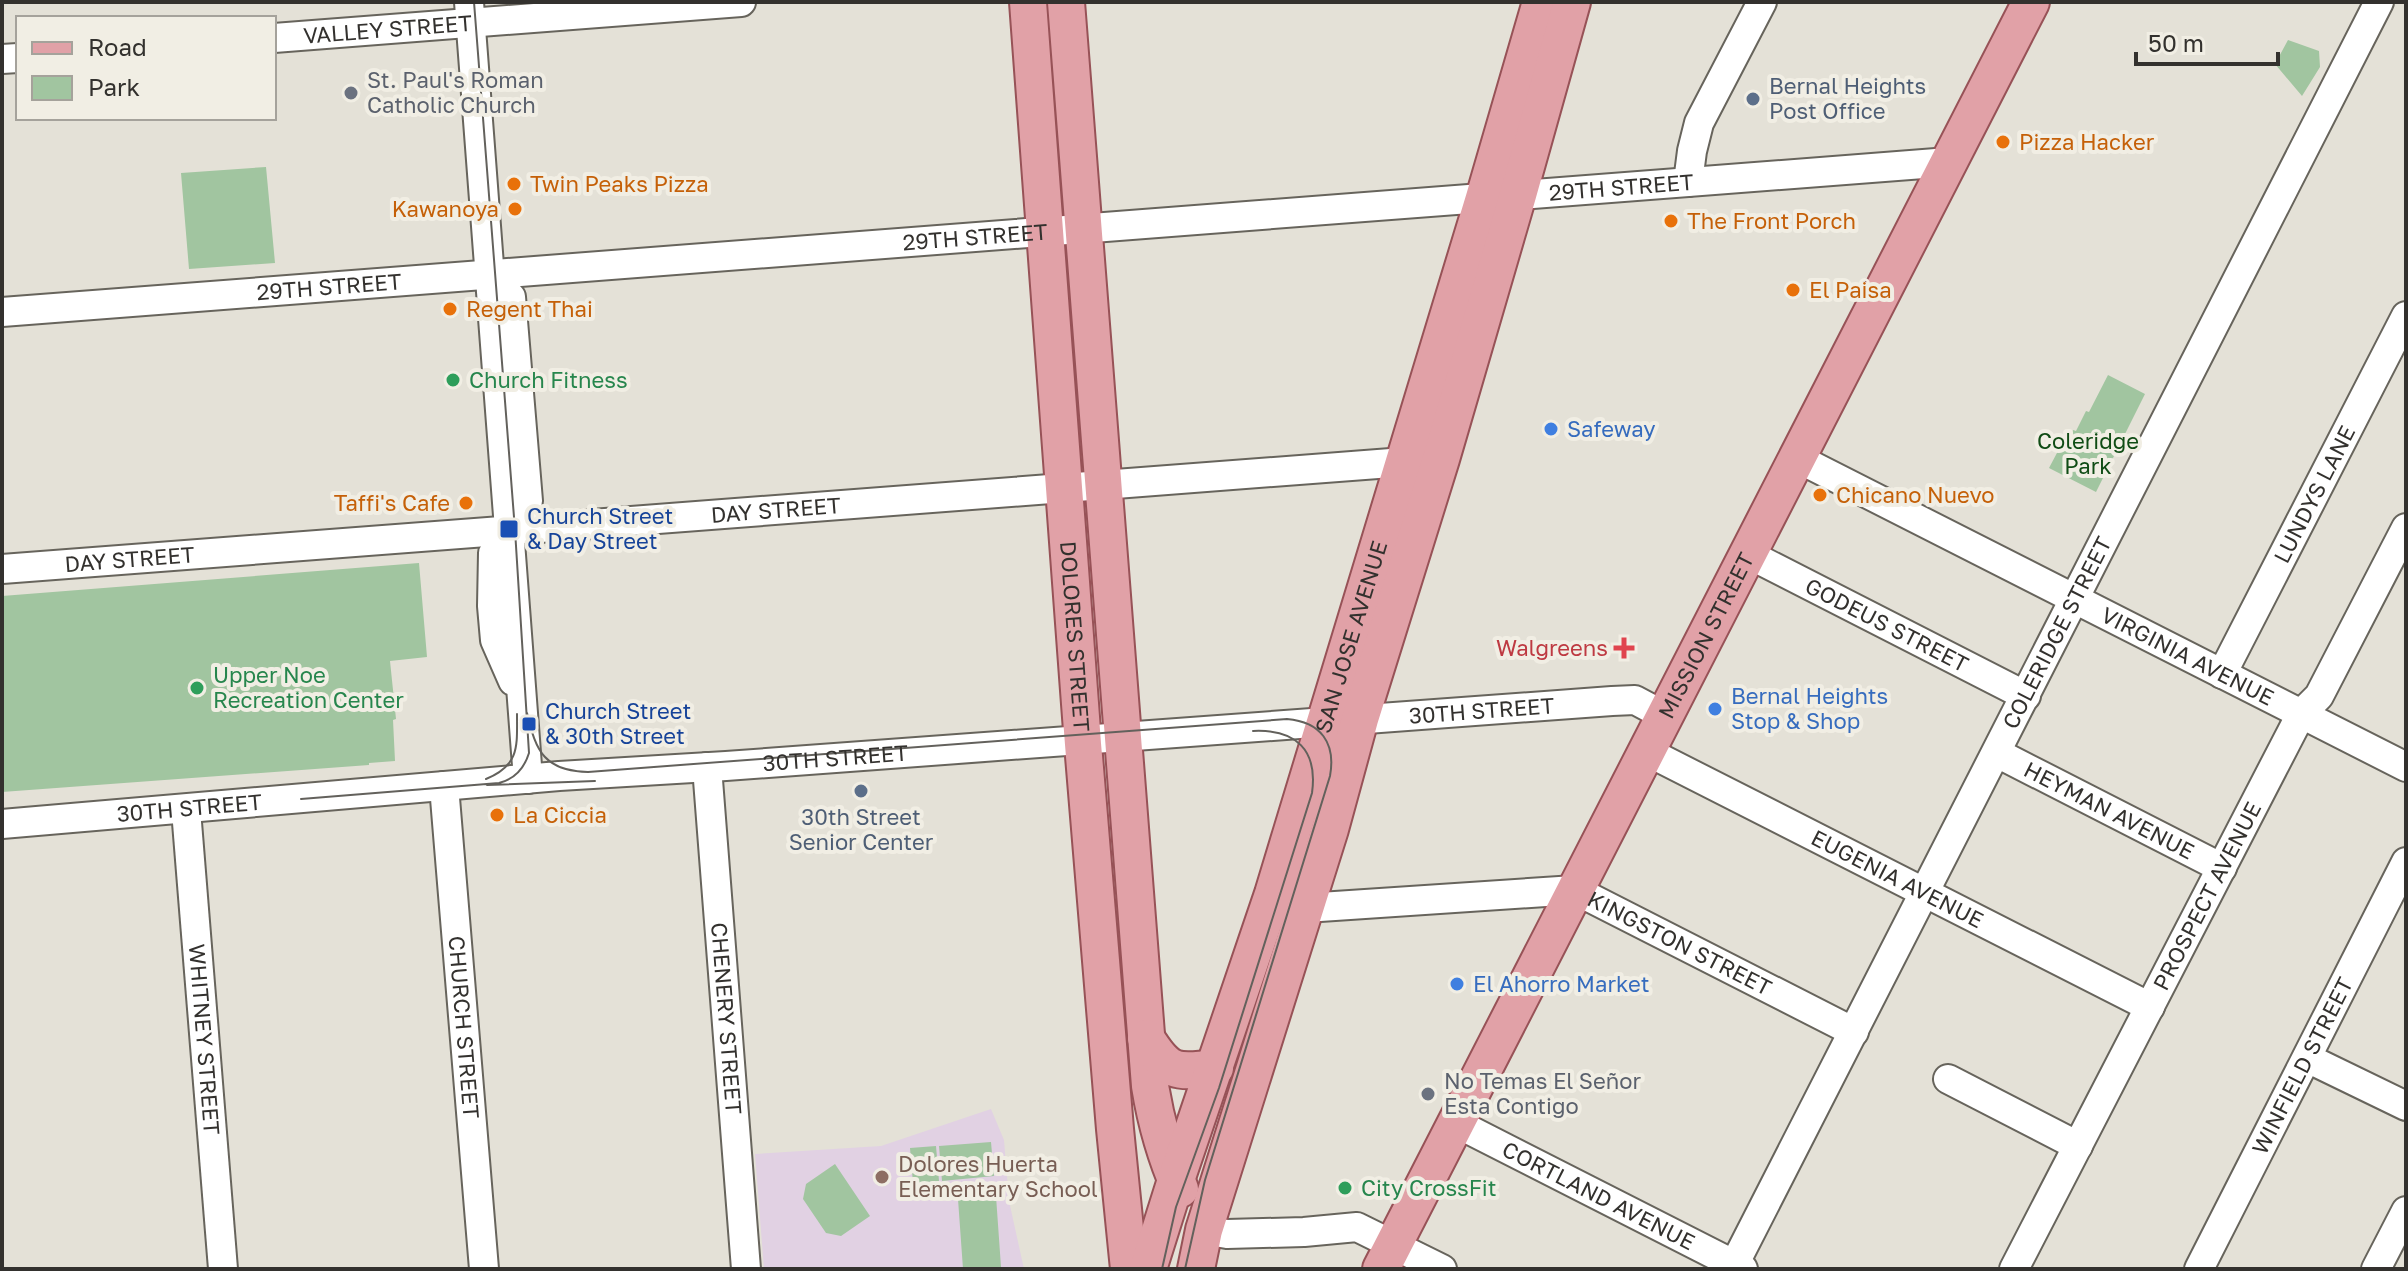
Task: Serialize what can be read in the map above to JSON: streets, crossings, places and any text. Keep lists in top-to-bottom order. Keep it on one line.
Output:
{"streets":{"main road":["MISSION STREET","DOLORES STREET","SAN JOSE AVENUE"],"street":["VALLEY STREET","29TH STREET","LUNDYS LANE","DAY STREET","GODEUS STREET","COLERIDGE STREET","VIRGINIA AVENUE","30TH STREET","HEYMAN AVENUE","EUGENIA AVENUE","PROSPECT AVENUE","KINGSTON STREET","CHENERY STREET","CHURCH STREET","WHITNEY STREET","WINFIELD STREET","CORTLAND AVENUE"]},"crossings":[["29TH STREET","MISSION STREET"],["29TH STREET","DOLORES STREET"],["29TH STREET","SAN JOSE AVENUE"],["LUNDYS LANE","VIRGINIA AVENUE"],["DAY STREET","DOLORES STREET"],["DAY STREET","SAN JOSE AVENUE"],["GODEUS STREET","COLERIDGE STREET"],["GODEUS STREET","MISSION STREET"],["COLERIDGE STREET","VIRGINIA AVENUE"],["COLERIDGE STREET","HEYMAN AVENUE"],["COLERIDGE STREET","EUGENIA AVENUE"],["COLERIDGE STREET","KINGSTON STREET"],["COLERIDGE STREET","CORTLAND AVENUE"],["MISSION STREET","VIRGINIA AVENUE"],["MISSION STREET","30TH STREET"],["MISSION STREET","EUGENIA AVENUE"],["MISSION STREET","KINGSTON STREET"],["MISSION STREET","CORTLAND AVENUE"],["DOLORES STREET","SAN JOSE AVENUE"],["DOLORES STREET","30TH STREET"],["SAN JOSE AVENUE","30TH STREET"],["SAN JOSE AVENUE","KINGSTON STREET"],["VIRGINIA AVENUE","PROSPECT AVENUE"],["30TH STREET","CHENERY STREET"],["30TH STREET","CHURCH STREET"],["30TH STREET","WHITNEY STREET"],["HEYMAN AVENUE","PROSPECT AVENUE"],["EUGENIA AVENUE","PROSPECT AVENUE"]],"parks":["Coleridge Park"],"places":{"other":["St. Paul's Roman Catholic Church","Bernal Heights Post Office","Pizza Hacker","Twin Peaks Pizza","Kawanoya","The Front Porch","El Paisa","Regent Thai","Church Fitness","Safeway","Chicano Nuevo","Taffi's Cafe","Upper Noe Recreation Center","Bernal Heights Stop & Shop","30th Street Senior Center","La Ciccia","El Ahorro Market","No Temas El Señor Esta Contigo","Dolores Huerta Elementary School","City CrossFit"],"transit":["Church Street & Day Street","Church Street & 30th Street"],"health":["Walgreens"]},"legend":["Road","Park"],"scale_bar":"50 m"}
